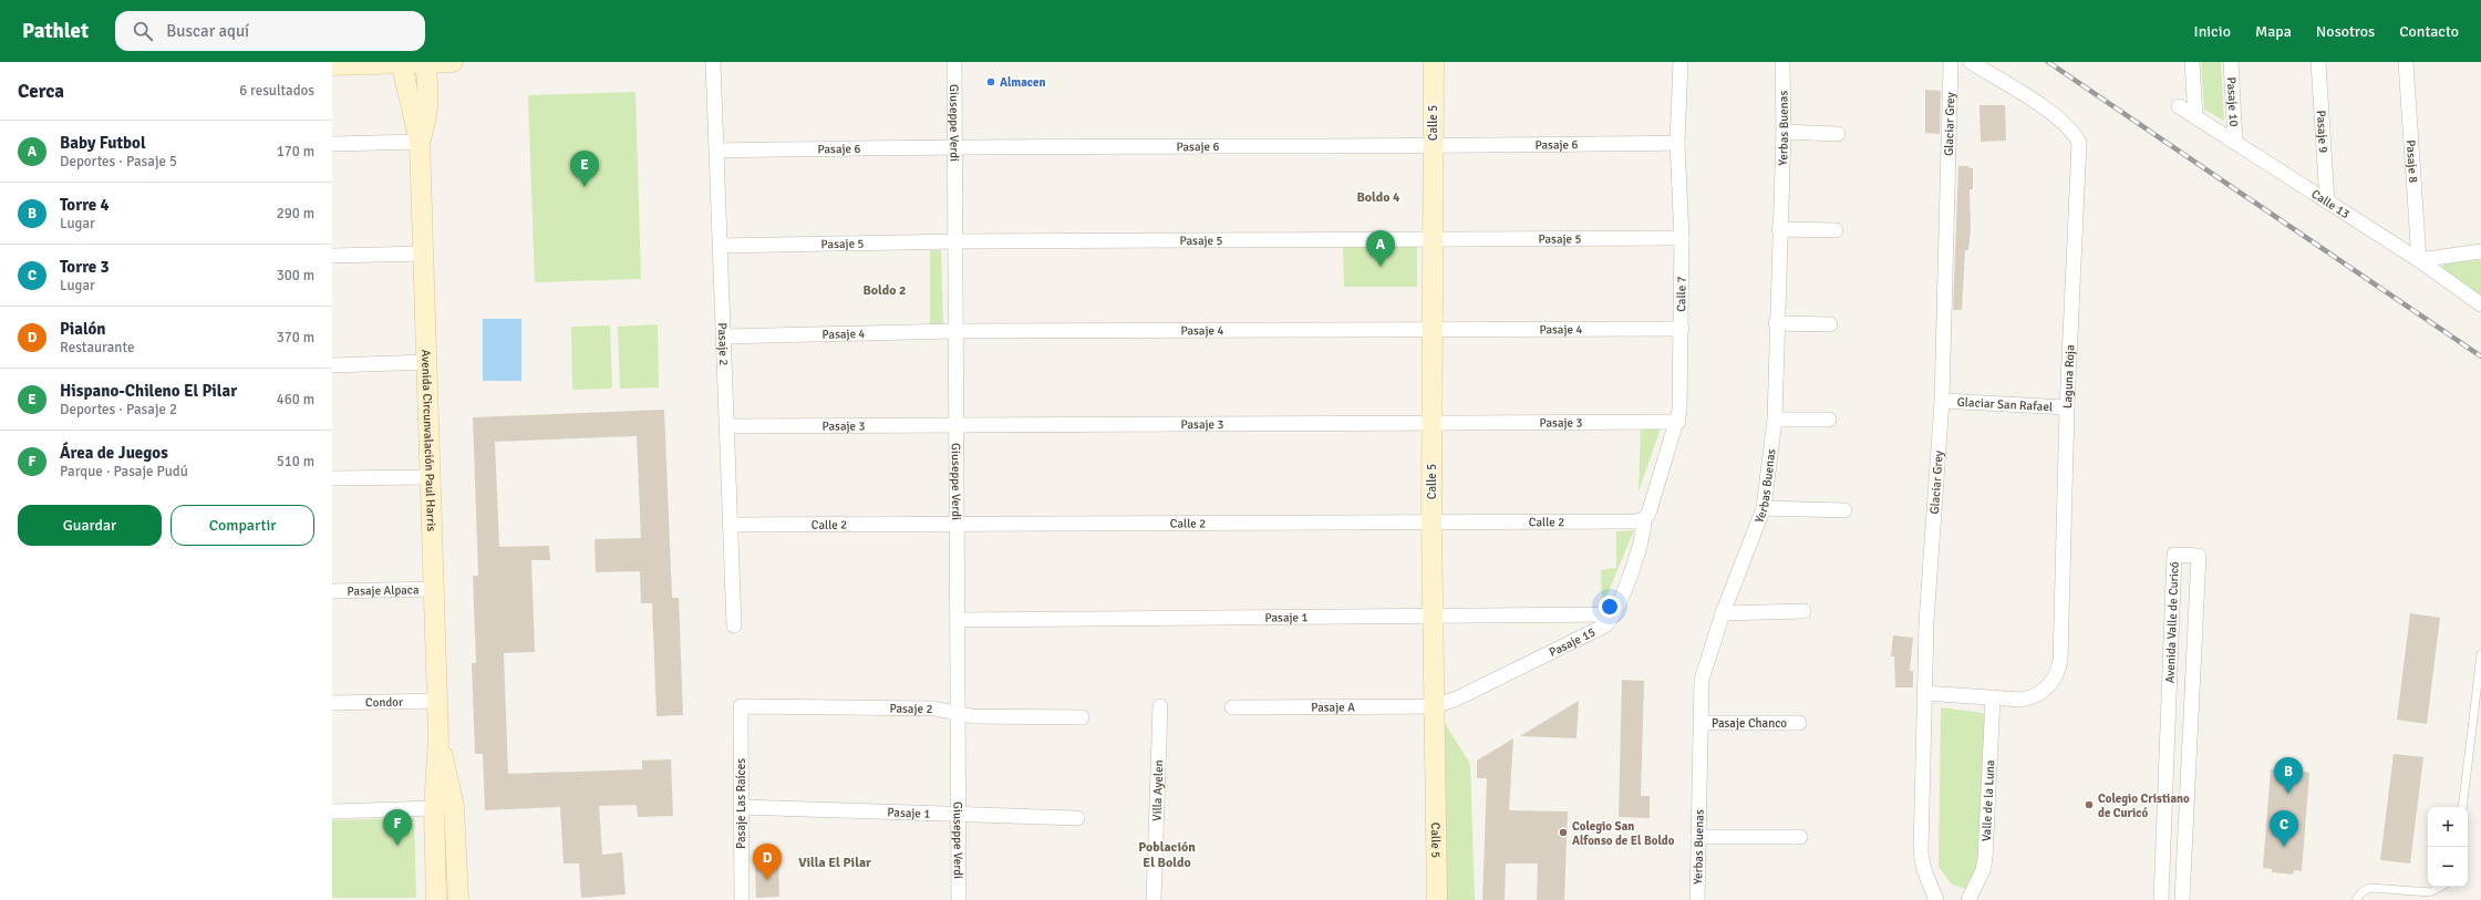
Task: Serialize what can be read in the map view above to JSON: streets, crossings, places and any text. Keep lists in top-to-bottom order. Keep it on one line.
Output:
{"streets":{"main road":["Calle 5","Avenida Circunvalación Paul Harris"],"street":["Pasaje 10","Giuseppe Verdi","Glaciar Grey","Yerbas Buenas","Pasaje 9","Pasaje 6","Pasaje 8","Calle 13","Pasaje 5","Calle 7","Pasaje 4","Pasaje 2","Laguna Roja","Glaciar San Rafael","Pasaje 3","Calle 2","Pasaje Alpaca","Pasaje 1","Avenida Valle de Curicó","Pasaje 15","Condor","Pasaje A","Pasaje Chanco","Villa Ayelen","Valle de la Luna","Pasaje Las Raíces"]},"crossings":[["Pasaje 10","Calle 13"],["Giuseppe Verdi","Pasaje 6"],["Giuseppe Verdi","Pasaje 5"],["Giuseppe Verdi","Pasaje 4"],["Giuseppe Verdi","Pasaje 2"],["Giuseppe Verdi","Pasaje 3"],["Giuseppe Verdi","Calle 2"],["Giuseppe Verdi","Pasaje 1"],["Calle 5","Pasaje 6"],["Calle 5","Pasaje 5"],["Calle 5","Pasaje 4"],["Calle 5","Pasaje 3"],["Calle 5","Calle 2"],["Calle 5","Pasaje 1"],["Calle 5","Pasaje 15"],["Calle 5","Pasaje A"],["Glaciar Grey","Laguna Roja"],["Glaciar Grey","Glaciar San Rafael"],["Yerbas Buenas","Pasaje Chanco"],["Pasaje 9","Calle 13"],["Pasaje 6","Calle 7"],["Pasaje 6","Pasaje 2"],["Pasaje 8","Calle 13"],["Pasaje 5","Calle 7"],["Pasaje 5","Pasaje 2"],["Calle 7","Pasaje 4"],["Calle 7","Pasaje 3"],["Calle 7","Calle 2"],["Calle 7","Pasaje 15"],["Pasaje 4","Pasaje 2"],["Pasaje 2","Pasaje 3"],["Pasaje 2","Calle 2"],["Pasaje 2","Pasaje Las Raíces"],["Laguna Roja","Glaciar San Rafael"],["Laguna Roja","Valle de la Luna"],["Avenida Circunvalación Paul Harris","Pasaje Alpaca"],["Avenida Circunvalación Paul Harris","Condor"],["Calle 2","Pasaje 15"],["Pasaje 1","Pasaje 15"],["Pasaje 1","Pasaje Las Raíces"],["Pasaje 15","Pasaje A"]],"districts":["Boldo 4","Boldo 2","Población El Boldo","Villa El Pilar"],"places":["Almacen","Colegio Cristiano de Curicó","Colegio San Alfonso de El Boldo"],"page":{"header":"Pathlet","search":"Buscar aquí","nav":["Inicio","Mapa","Nosotros","Contacto"],"heading":["Cerca","6 resultados"],"list":[{"mark":"A","name":"Baby Futbol","note":"Deportes · Pasaje 5","value":"170 m"},{"mark":"B","name":"Torre 4","note":"Lugar","value":"290 m"},{"mark":"C","name":"Torre 3","note":"Lugar","value":"300 m"},{"mark":"D","name":"Pialón","note":"Restaurante","value":"370 m"},{"mark":"E","name":"Hispano-Chileno El Pilar","note":"Deportes · Pasaje 2","value":"460 m"},{"mark":"F","name":"Área de Juegos","note":"Parque · Pasaje Pudú","value":"510 m"}],"pins":["E","A","B","F","C","D"],"buttons":["Guardar","Compartir"],"map_buttons":["+","−"]}}
